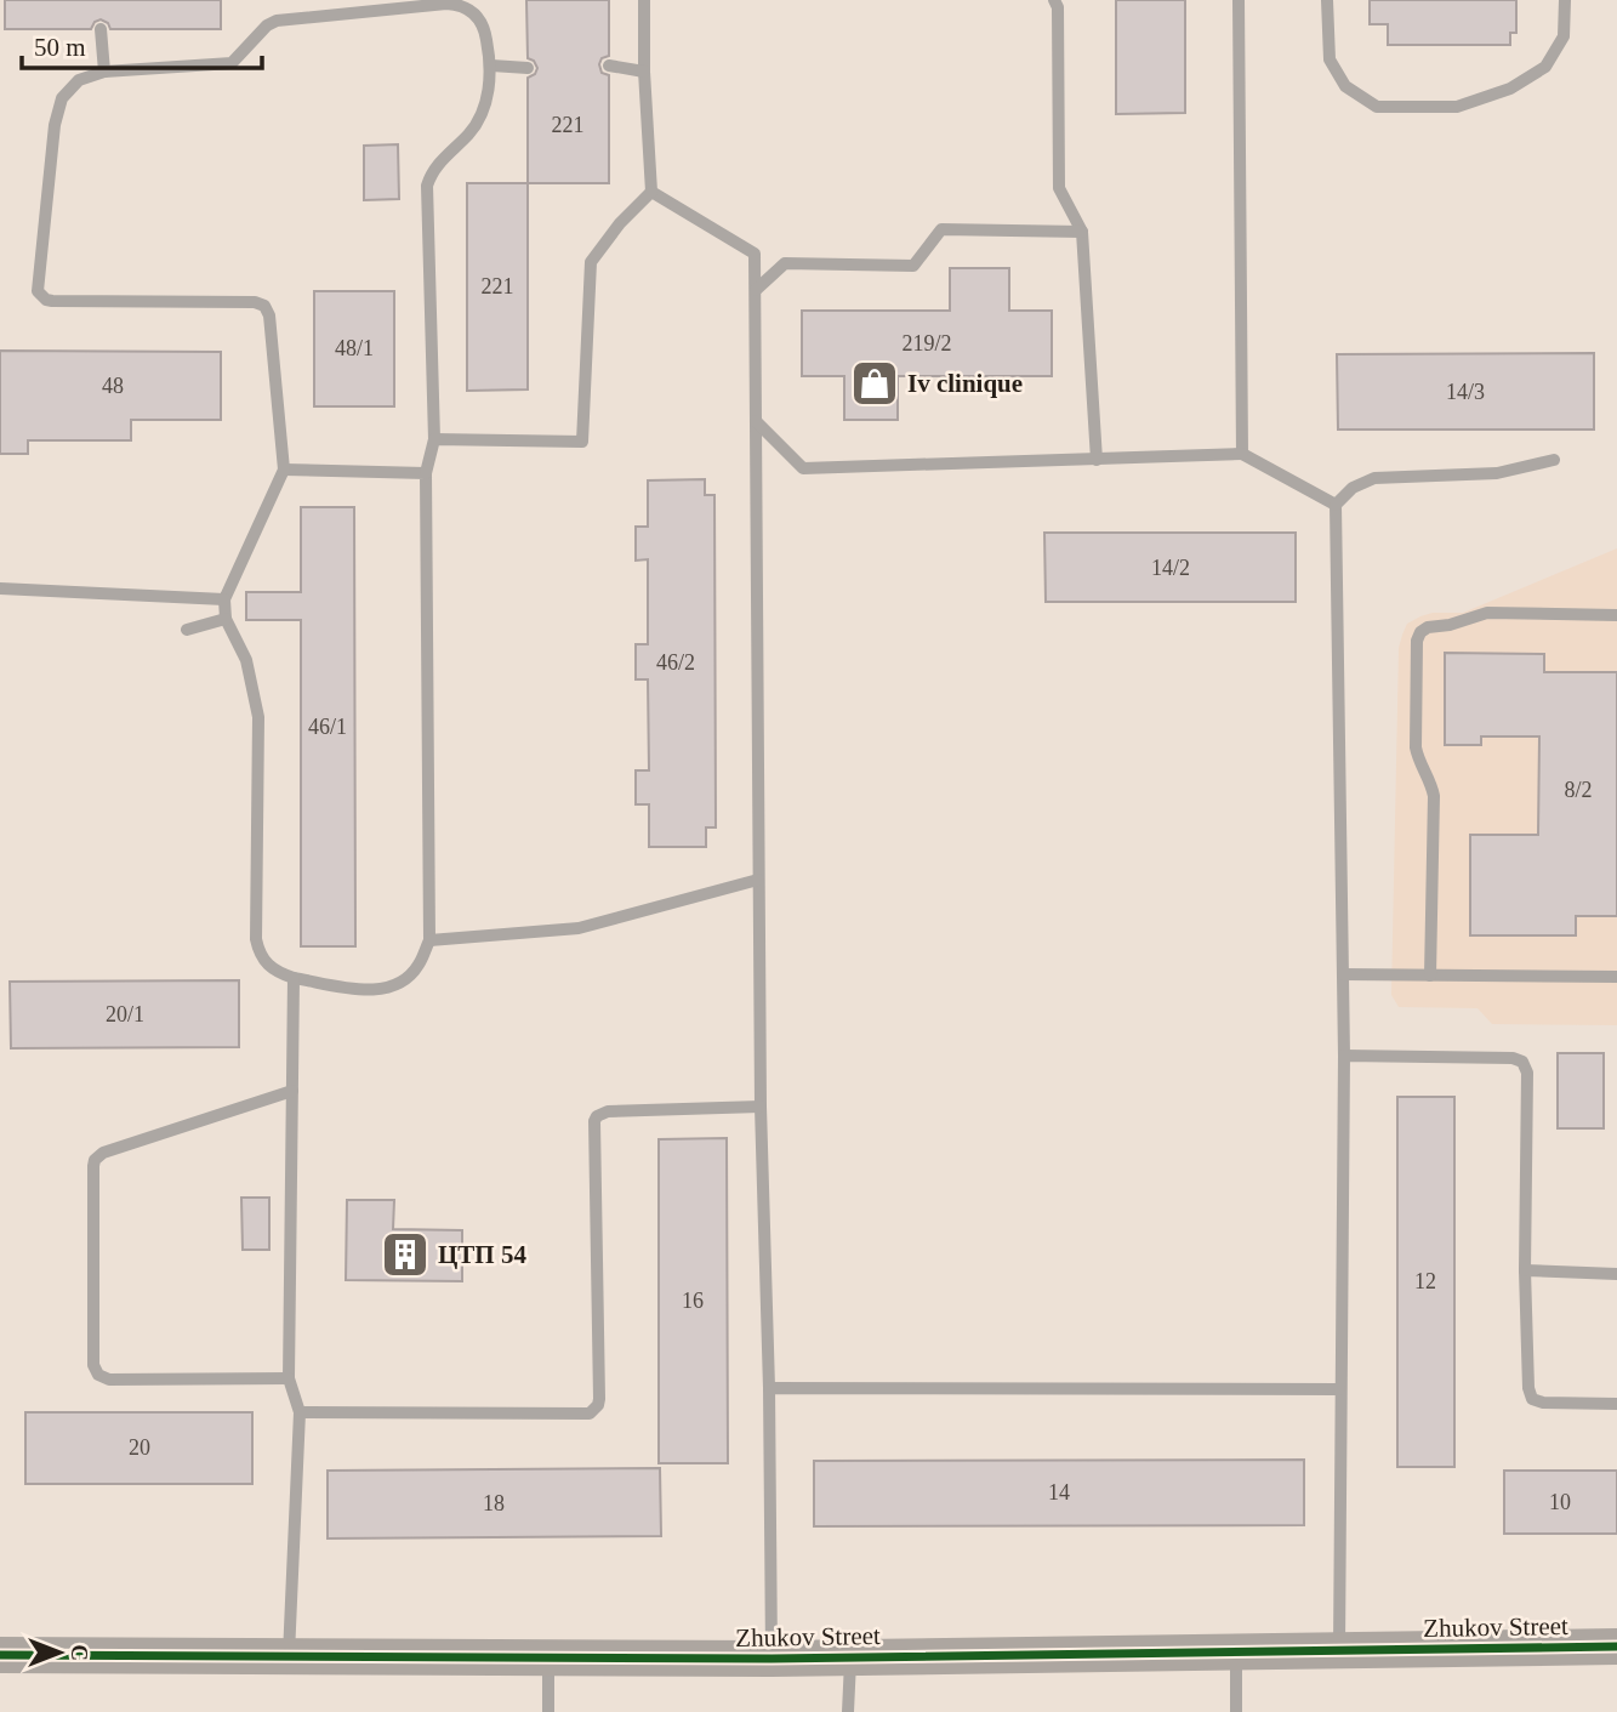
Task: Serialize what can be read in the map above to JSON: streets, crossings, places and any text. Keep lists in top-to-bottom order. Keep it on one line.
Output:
{"streets":{"street":["Zhukov Street"]},"places":{"shop":["Iv clinique"],"building":["ЦТП 54"]},"house_numbers":["221","221","219/2","48/1","48","14/3","14/2","46/2","46/1","8/2","20/1","12","16","20","14","10","18"],"scale_bar":"50 m","north":"right"}
